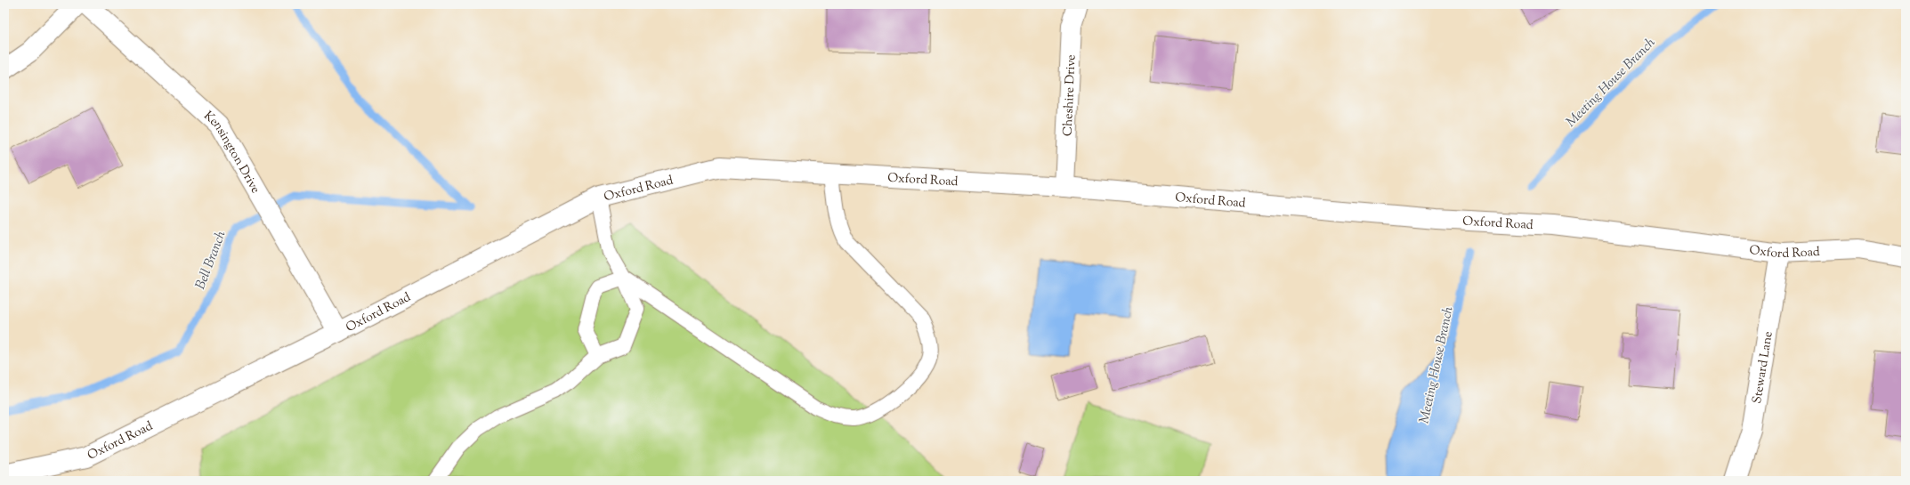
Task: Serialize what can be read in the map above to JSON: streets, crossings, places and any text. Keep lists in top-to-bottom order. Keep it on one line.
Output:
{"streets":{"street":["Cheshire Drive","Kensington Drive","Oxford Road","Steward Lane"]},"crossings":[["Cheshire Drive","Oxford Road"],["Kensington Drive","Oxford Road"],["Oxford Road","Steward Lane"]],"water":["Meeting House Branch","Bell Branch"]}
